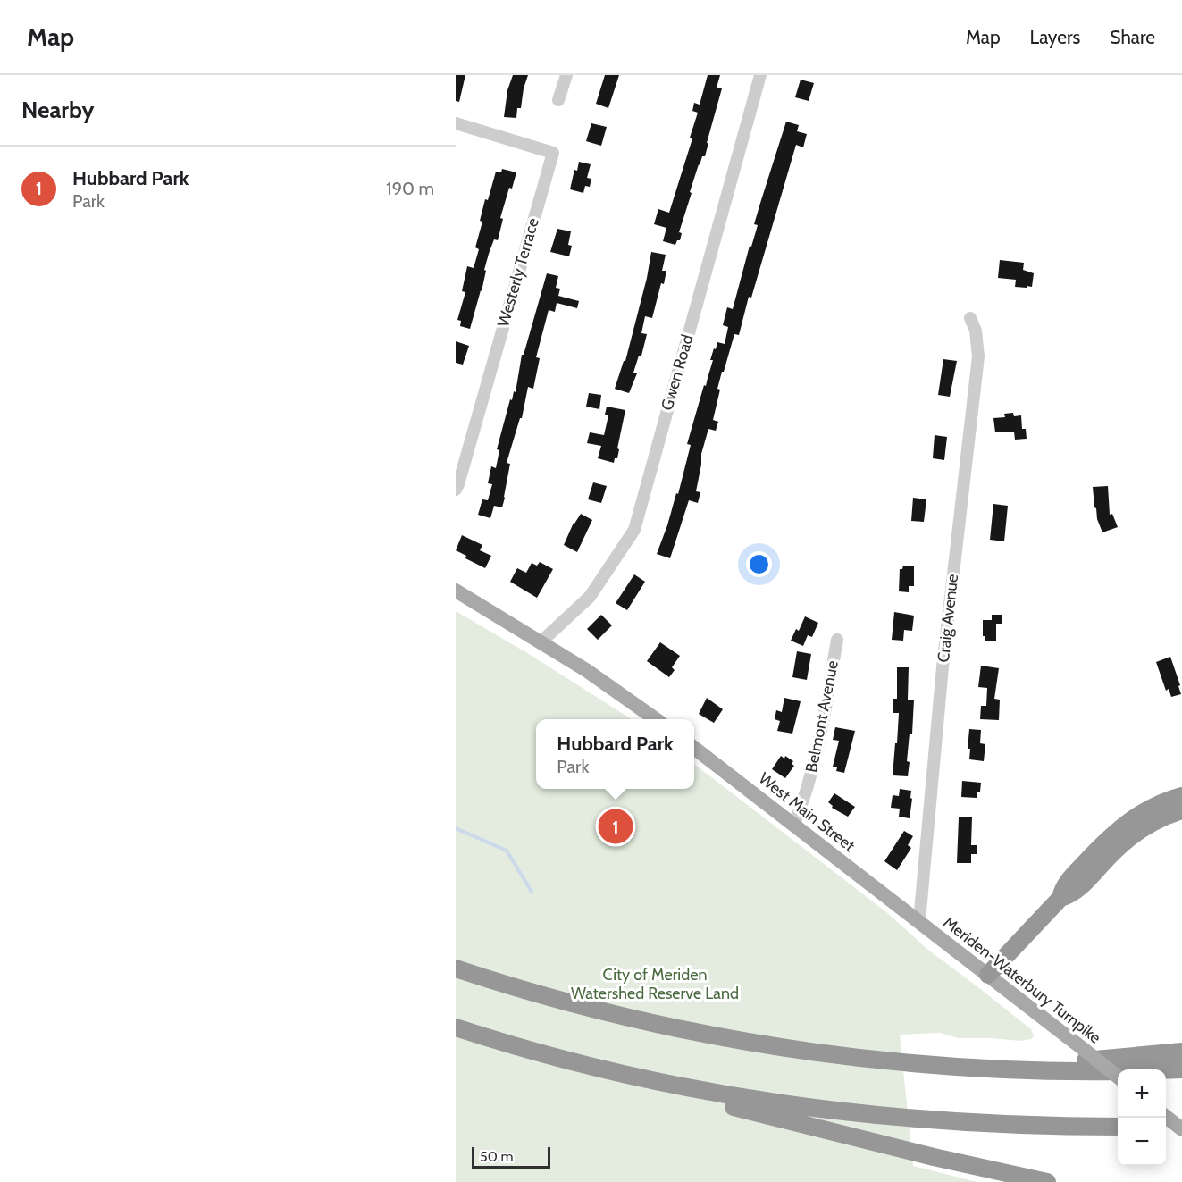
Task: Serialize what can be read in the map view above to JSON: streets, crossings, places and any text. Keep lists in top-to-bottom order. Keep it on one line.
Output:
{"streets":{"main road":["West Main Street","Meriden-Waterbury Turnpike"],"street":["Westerly Terrace","Gwen Road","Craig Avenue","Belmont Avenue"]},"crossings":[["Craig Avenue","Meriden-Waterbury Turnpike"],["Belmont Avenue","West Main Street"],["West Main Street","Meriden-Waterbury Turnpike"]],"parks":["City of Meriden Watershed Reserve Land"],"scale_bar":"50 m","page":{"header":"Map","nav":["Map","Layers","Share"],"heading":"Nearby","list":[{"mark":"1","name":"Hubbard Park","note":"Park","value":"190 m"}],"popup":["Hubbard Park","Park"],"pins":"1","map_buttons":["+","−"],"scale":"50 m"}}
